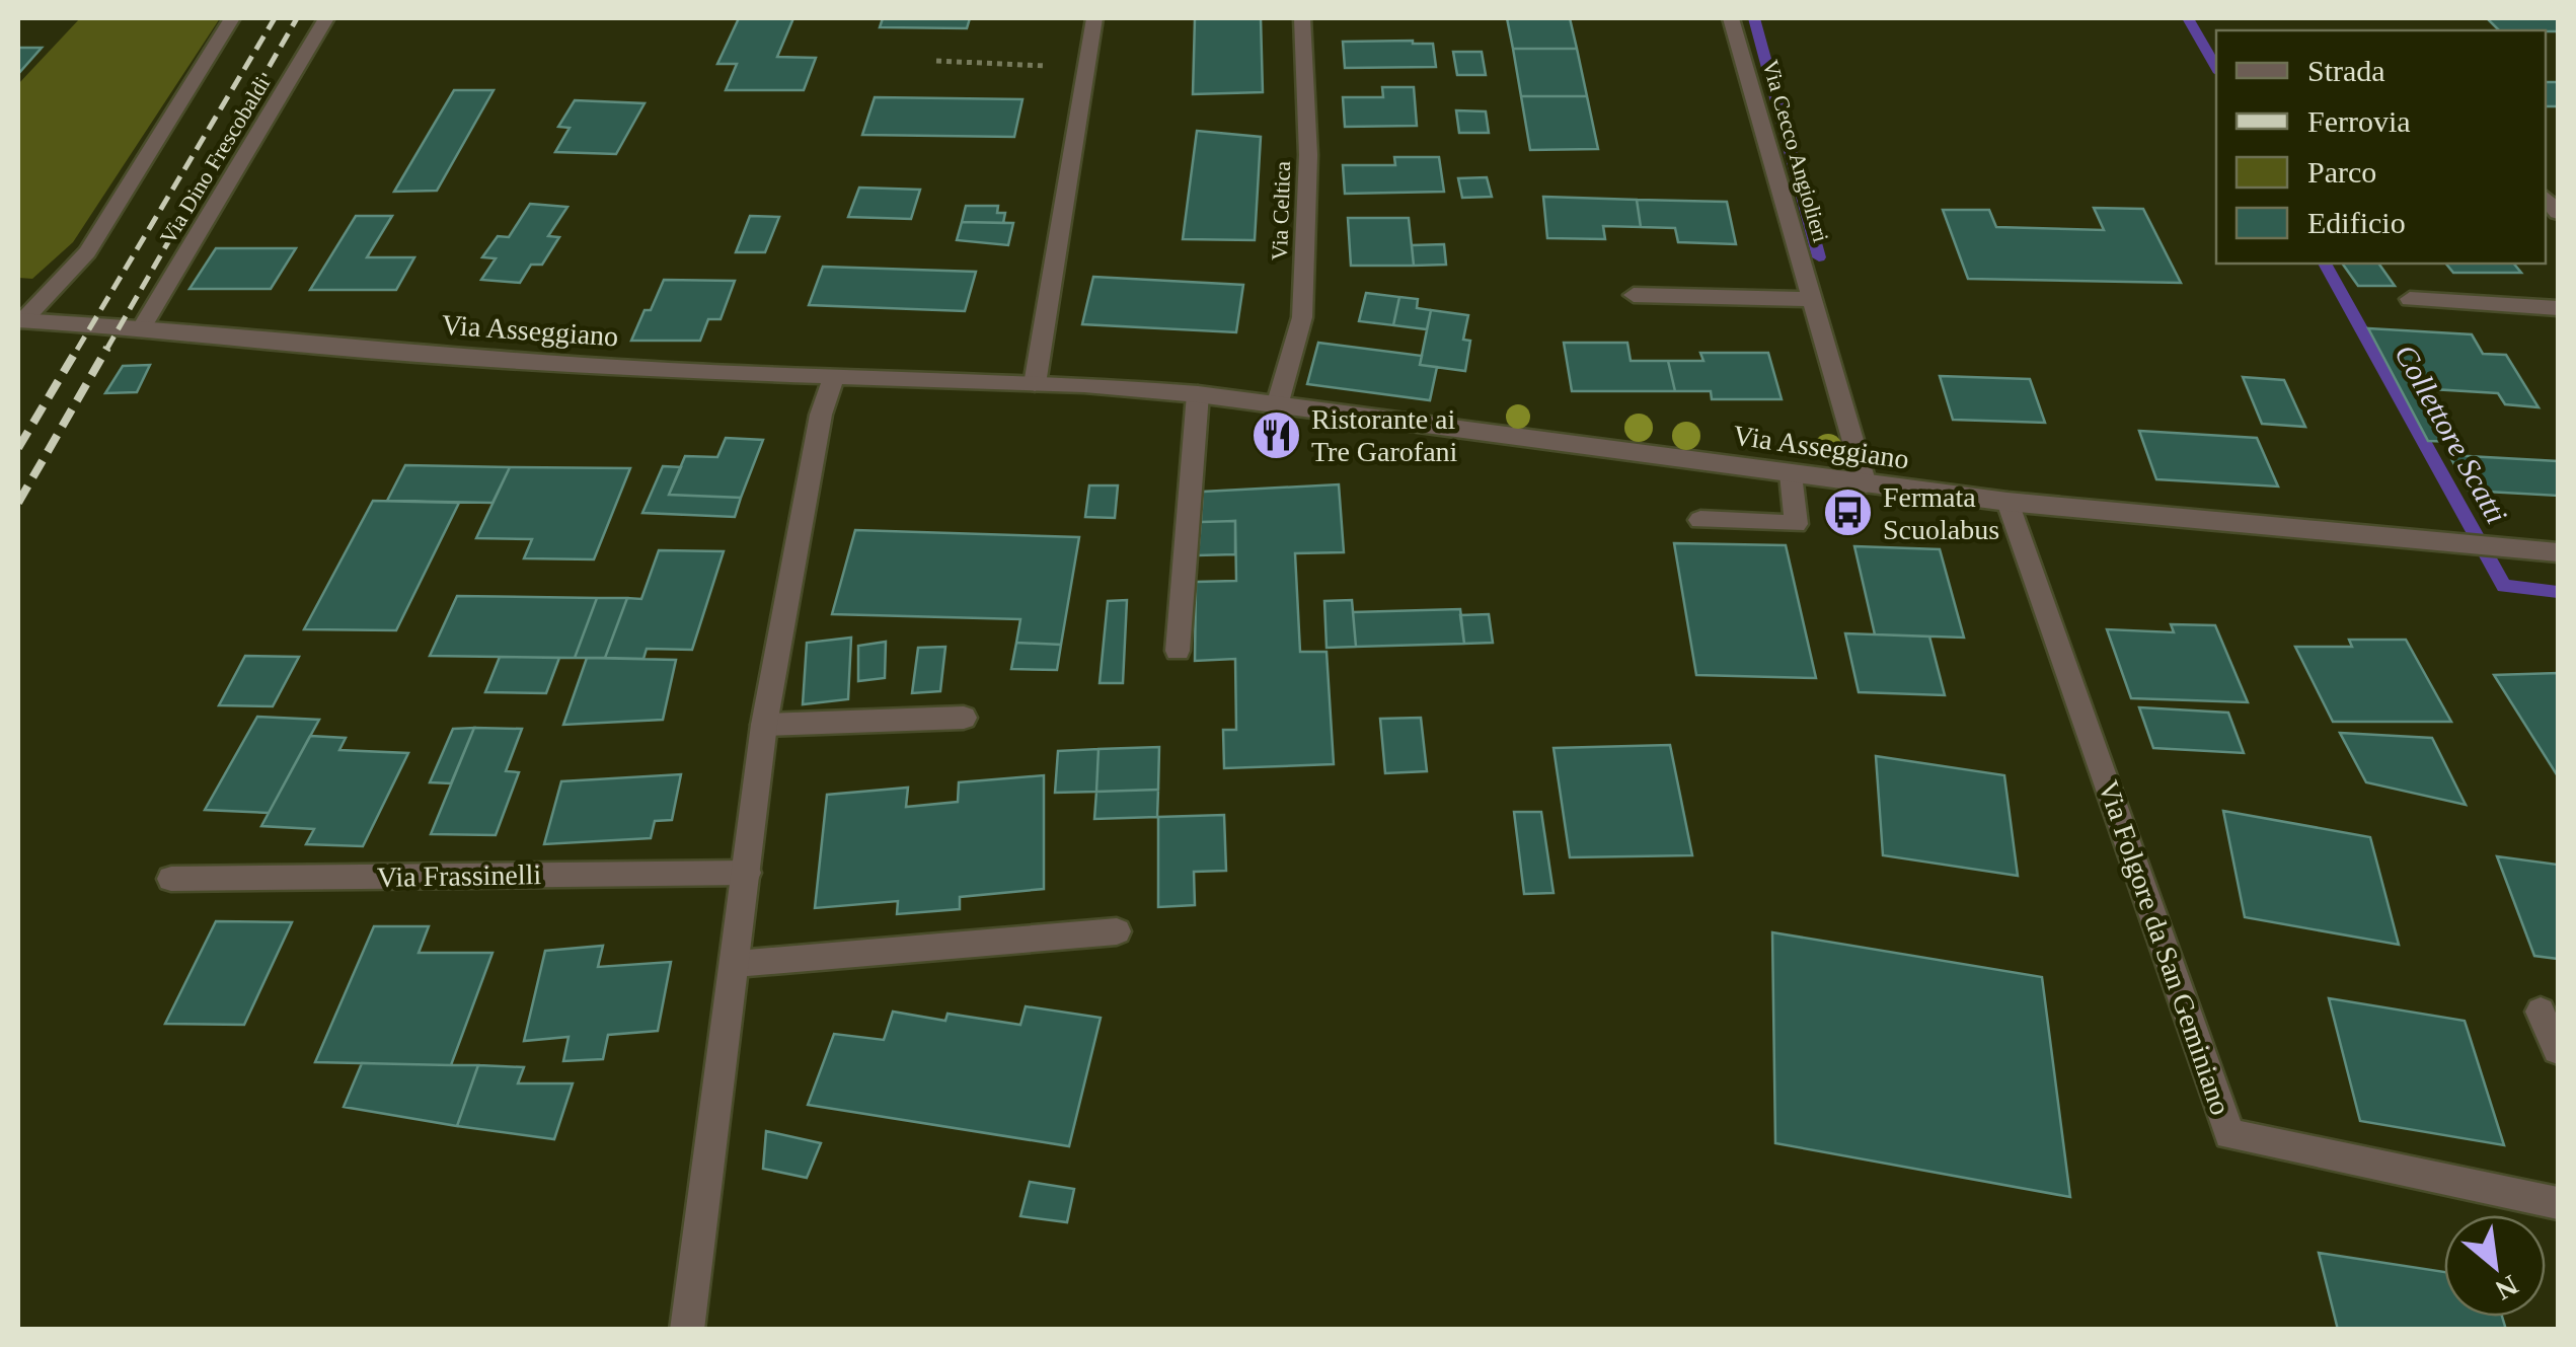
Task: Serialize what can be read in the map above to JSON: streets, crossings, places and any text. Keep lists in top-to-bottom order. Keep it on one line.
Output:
{"streets":{"street":["Via Cecco Angiolieri","Via Dino Frescobaldi","Via Celtica","Via Asseggiano","Via Frassinelli","Via Folgore da San Geminiano"]},"crossings":[["Via Cecco Angiolieri","Via Asseggiano"],["Via Dino Frescobaldi","Via Asseggiano"],["Via Celtica","Via Asseggiano"],["Via Asseggiano","Via Folgore da San Geminiano"]],"water":["Collettore Scatti"],"places":{"restaurant":["Ristorante ai Tre Garofani"],"bus stop":["Fermata Scuolabus"]},"legend":["Strada","Ferrovia","Parco","Edificio"],"north":"bottom right"}
